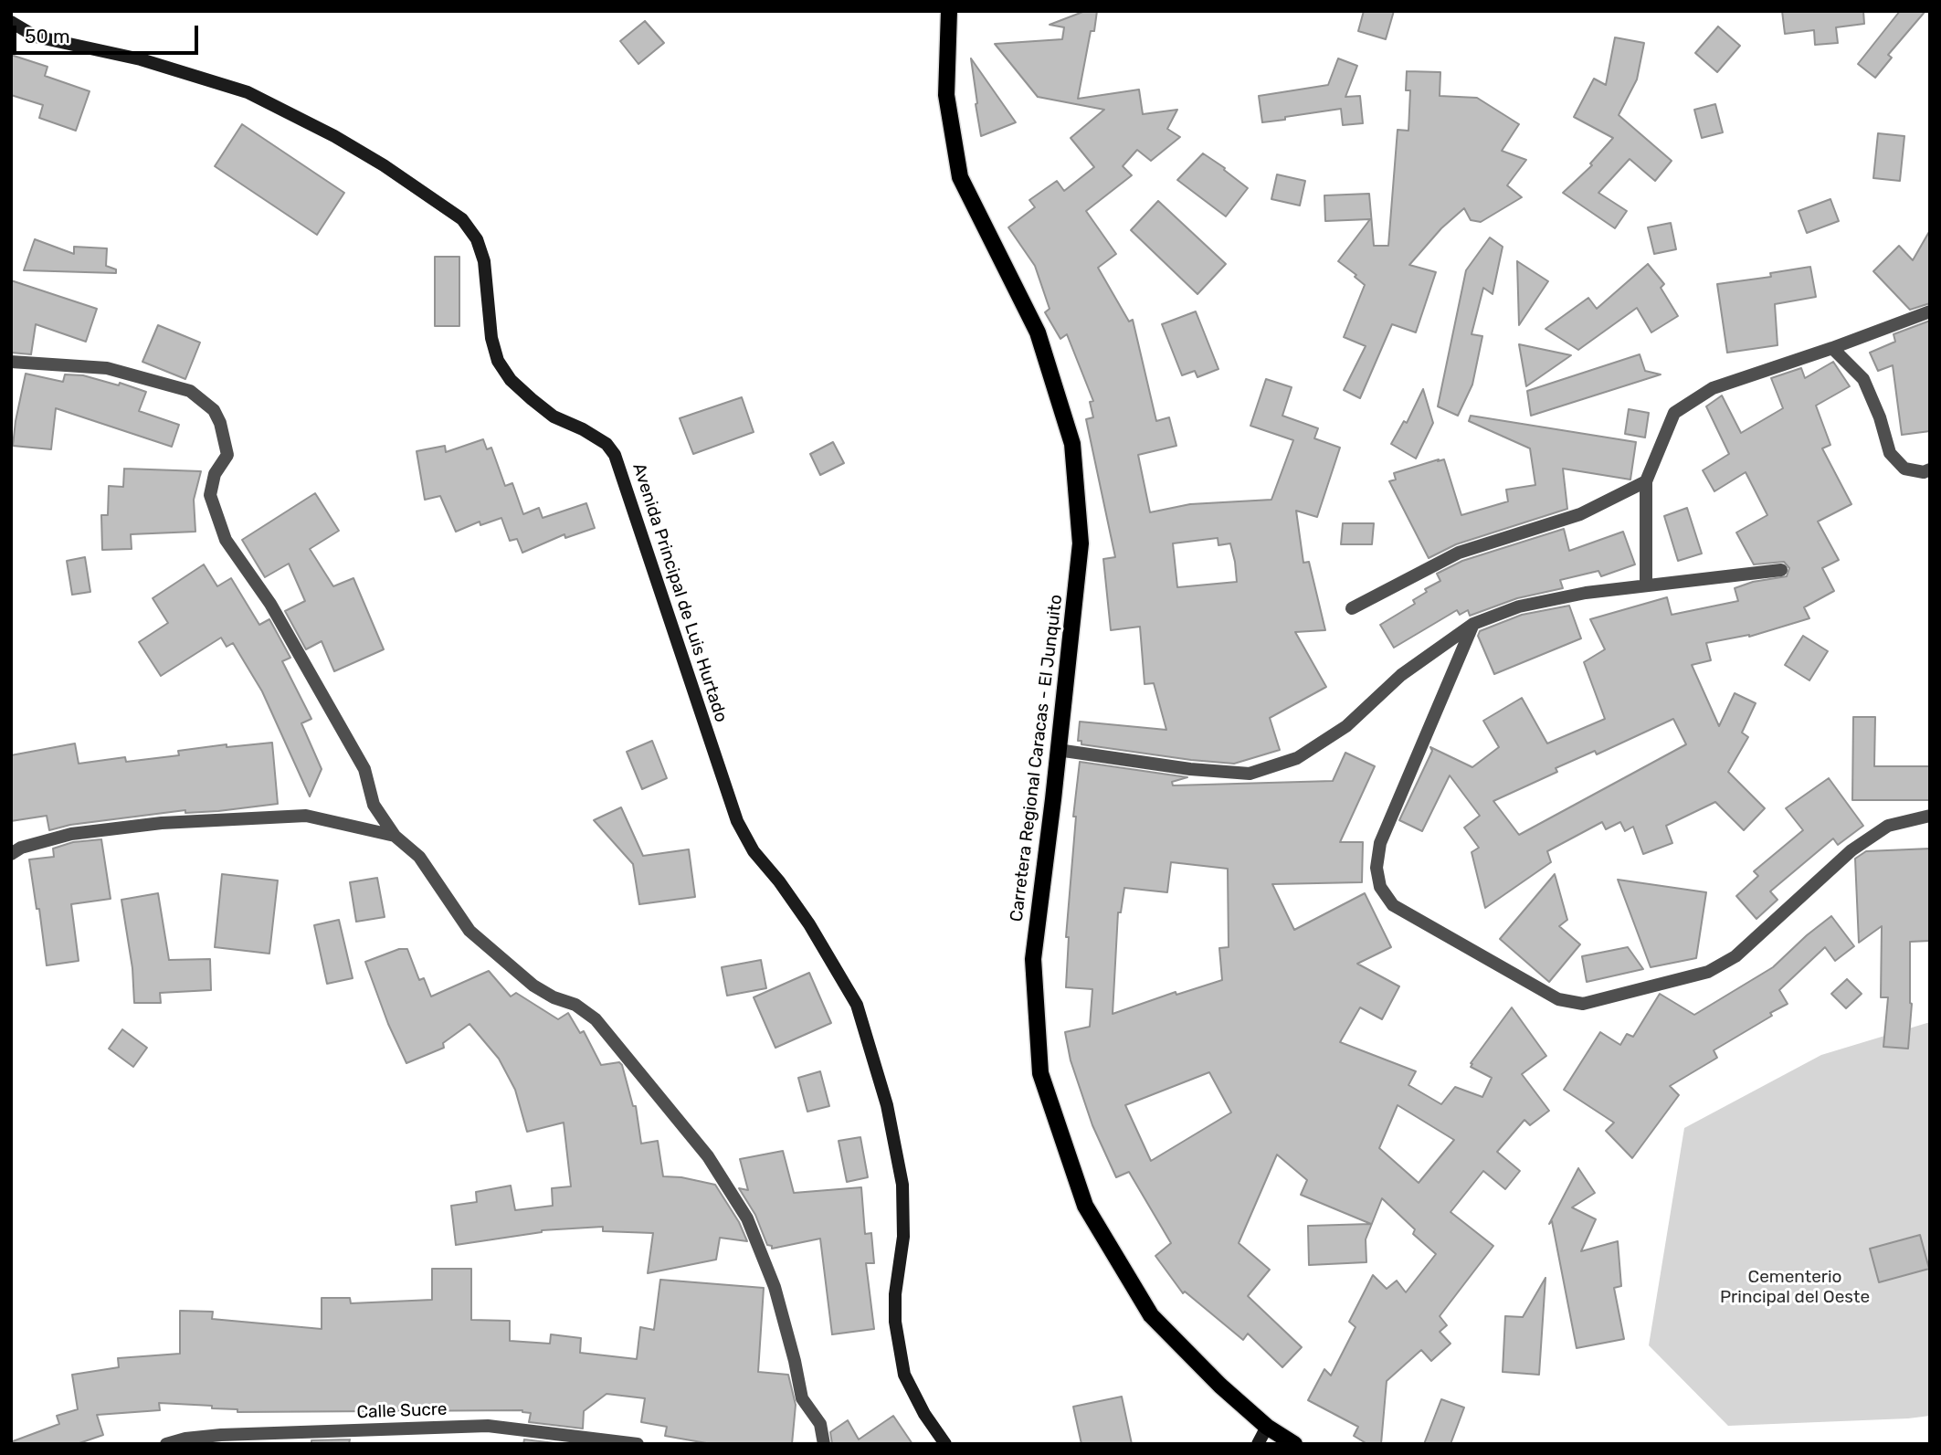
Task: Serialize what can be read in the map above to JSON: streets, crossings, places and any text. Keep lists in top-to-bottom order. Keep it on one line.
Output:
{"streets":{"main road":["Carretera Regional Caracas - El Junquito"],"street":["Avenida Principal de Luis Hurtado","Calle Sucre"]},"parks":["Cementerio Principal del Oeste"],"scale_bar":"50 m"}
